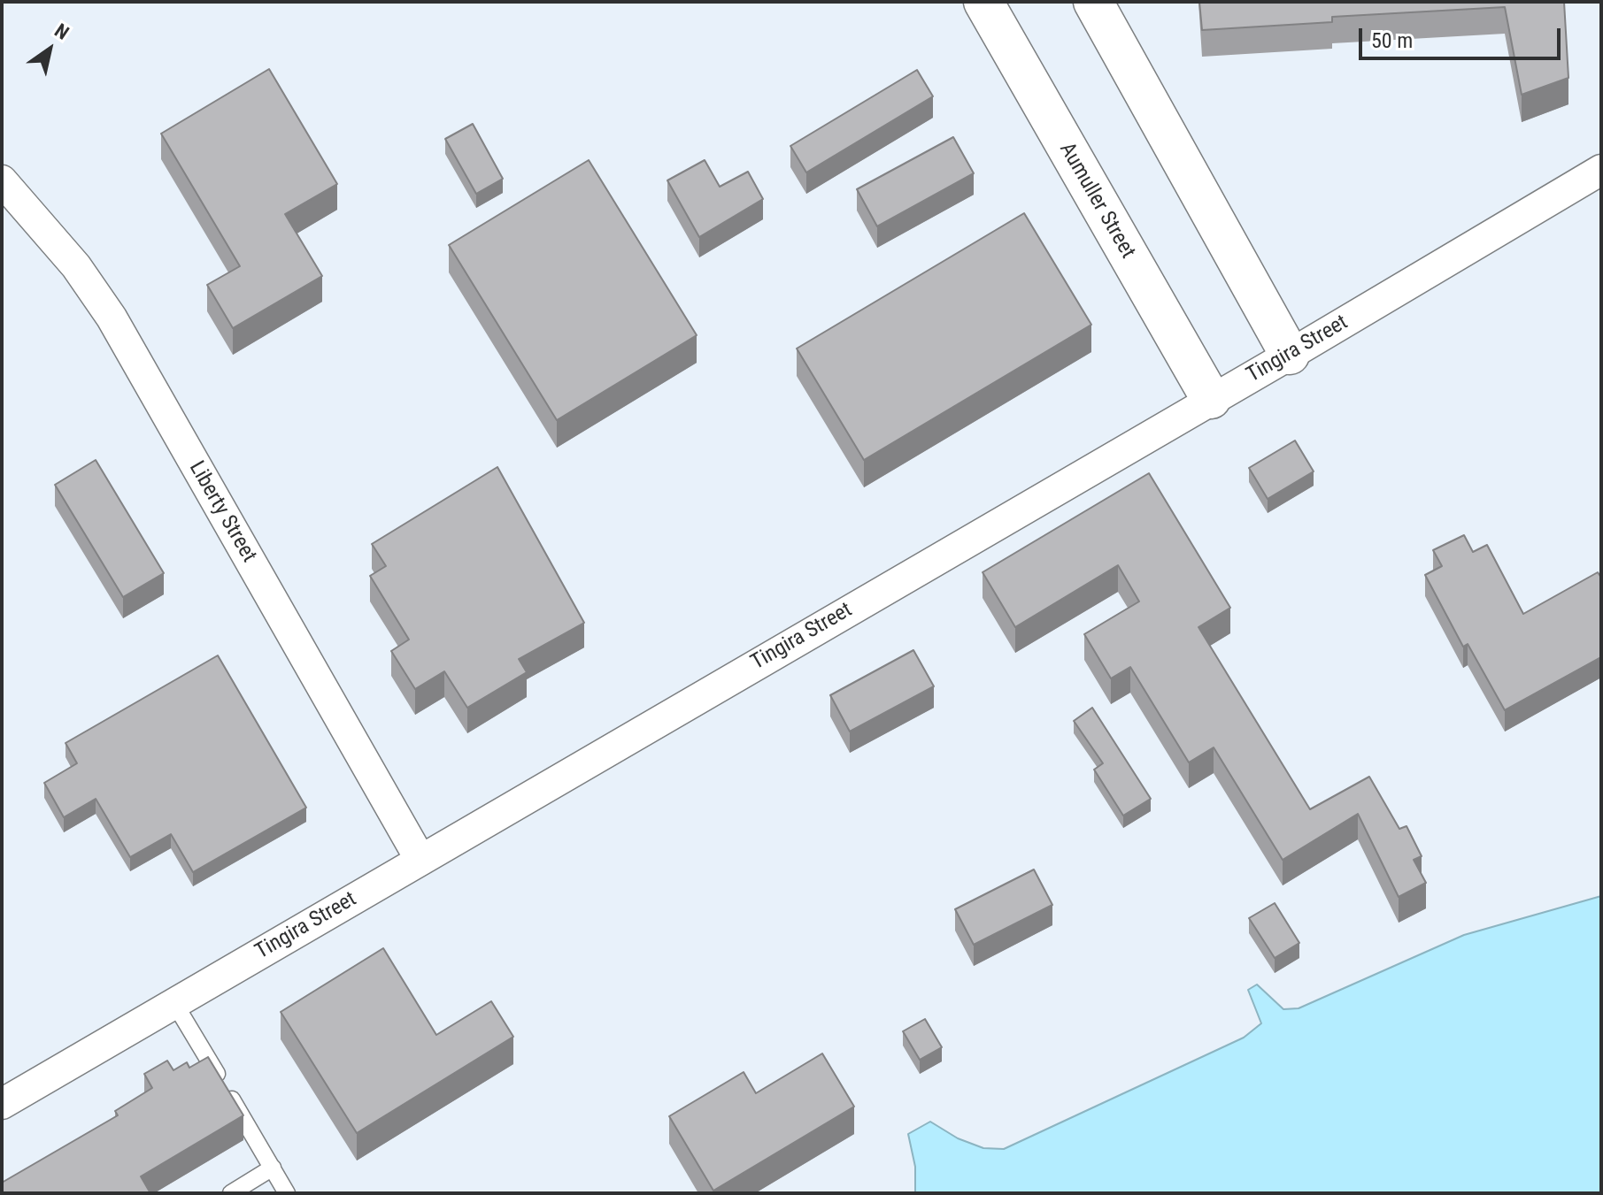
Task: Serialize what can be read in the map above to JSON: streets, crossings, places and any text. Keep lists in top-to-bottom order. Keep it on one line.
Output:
{"streets":{"street":["Aumuller Street","Tingira Street","Liberty Street"]},"crossings":[["Aumuller Street","Tingira Street"],["Tingira Street","Liberty Street"]],"scale_bar":"50 m","north":"top right"}
